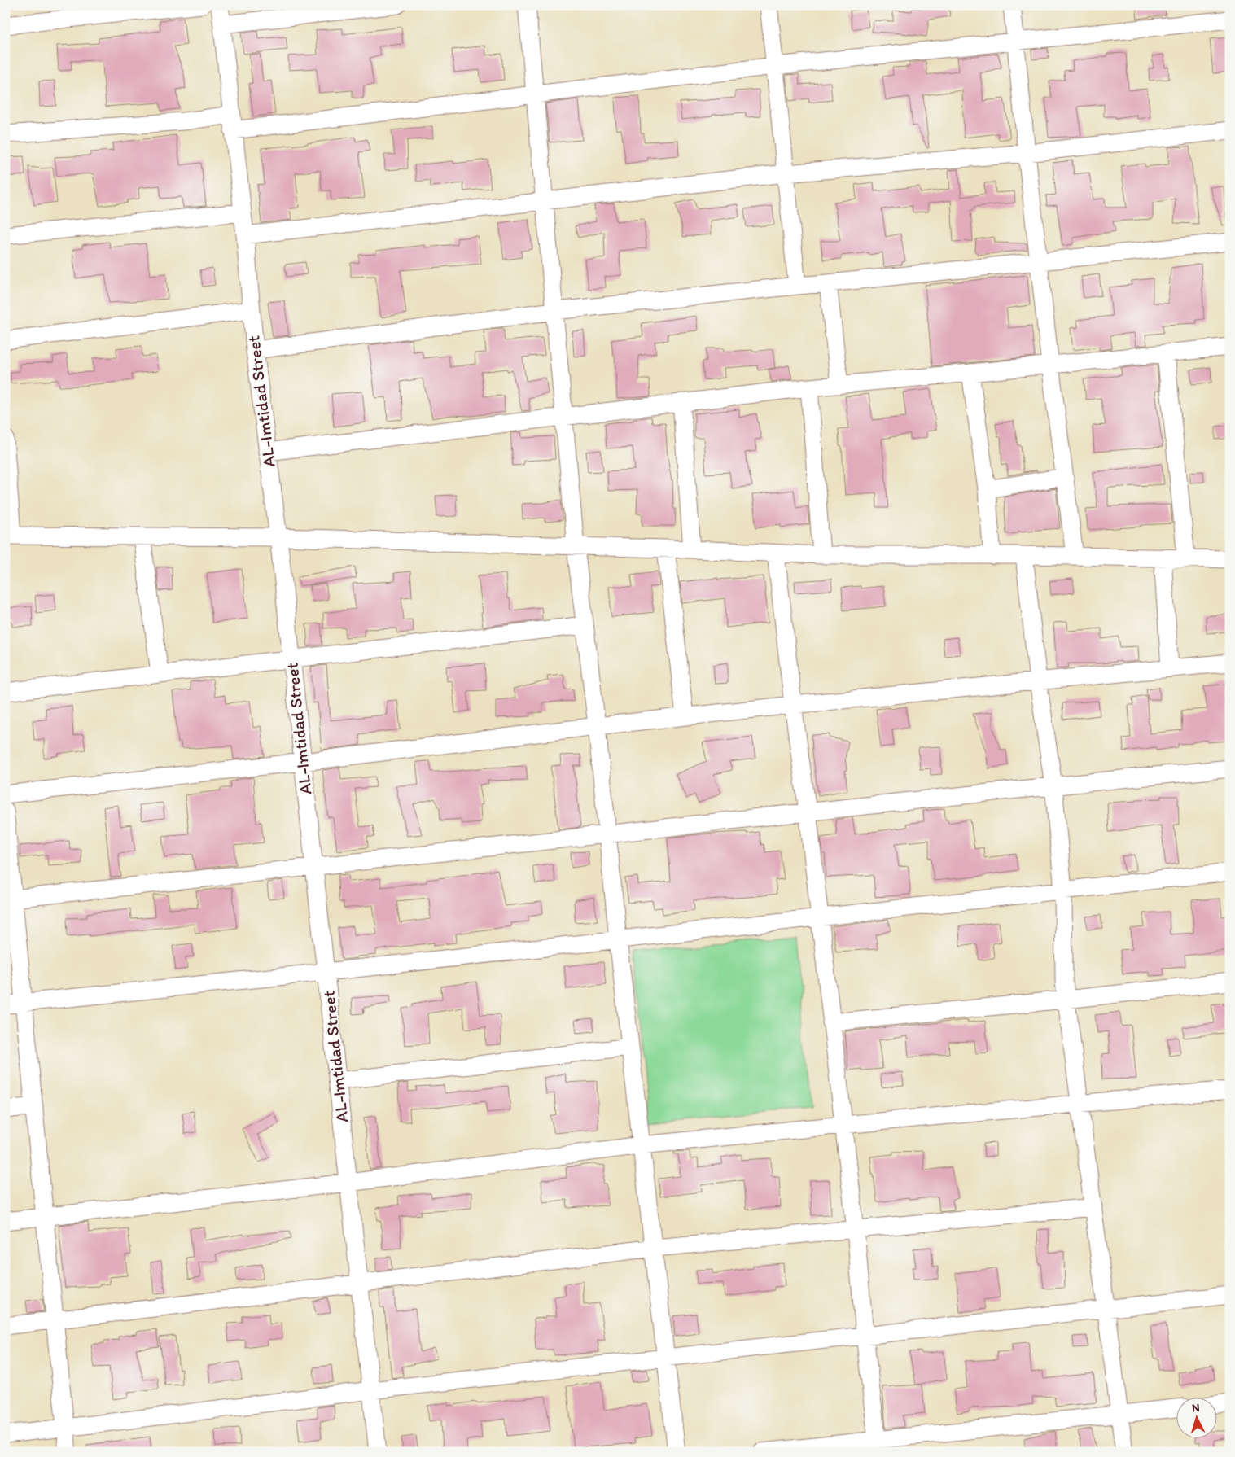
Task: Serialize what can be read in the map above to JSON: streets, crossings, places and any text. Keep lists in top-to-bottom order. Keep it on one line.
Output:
{"streets":{"street":["AL-Imtidad Street"]},"north":"top"}
